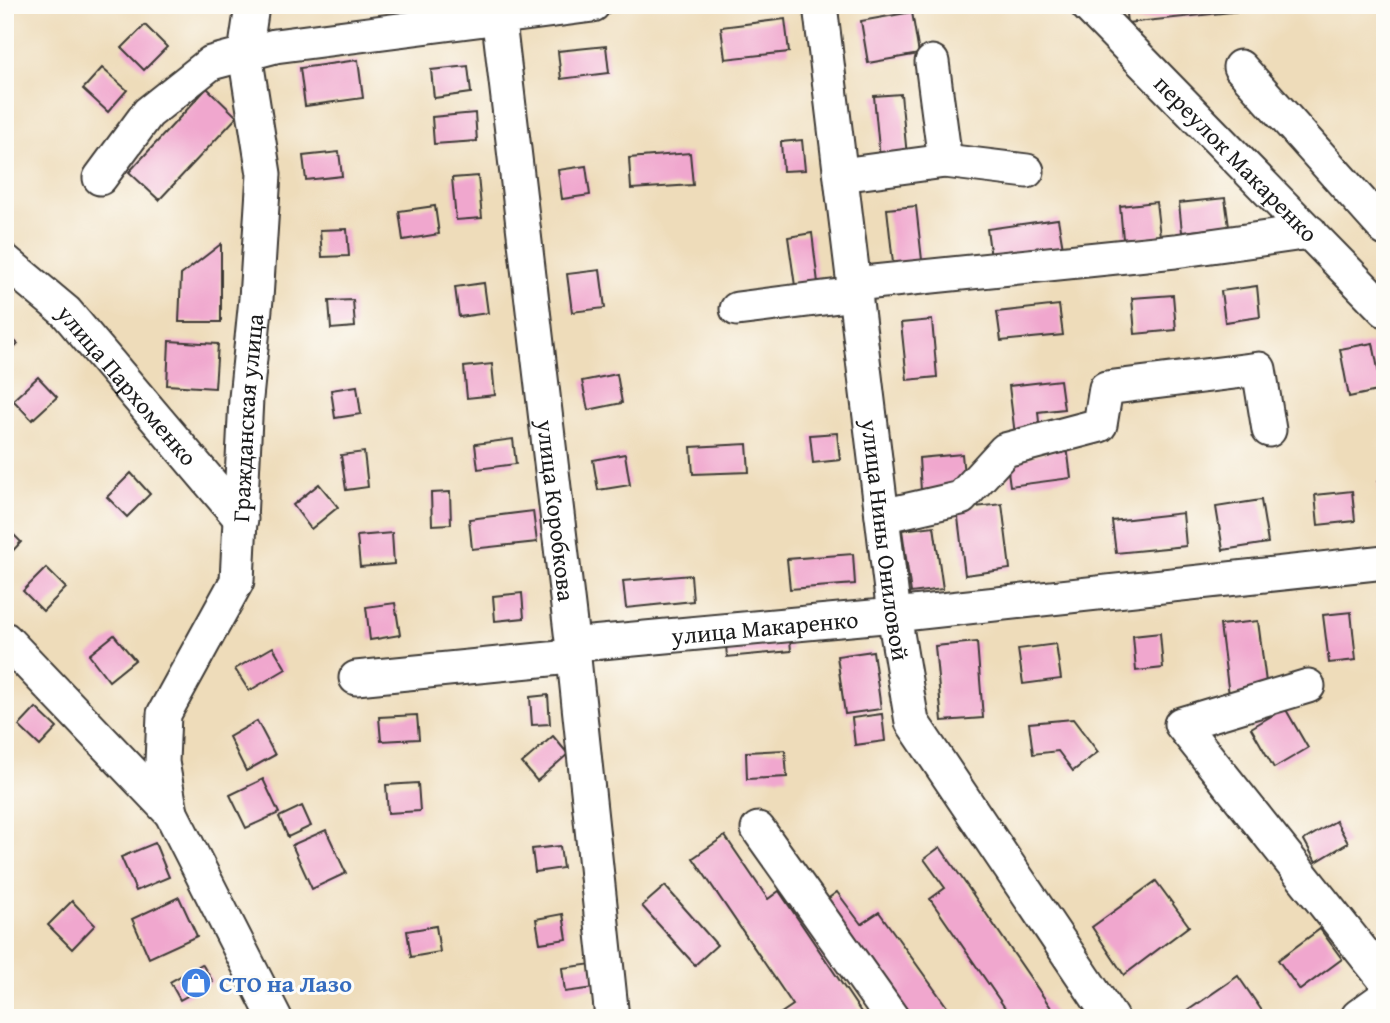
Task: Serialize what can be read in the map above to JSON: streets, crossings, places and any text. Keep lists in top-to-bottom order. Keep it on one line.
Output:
{"streets":{"street":["переулок Макаренко","улица Пархоменко","Гражданская улица","улица Коробкова","улица Нины Ониловой","улица Макаренко"]},"crossings":[["улица Пархоменко","Гражданская улица"],["улица Коробкова","улица Макаренко"],["улица Нины Ониловой","улица Макаренко"]],"places":{"shop":["СТО на Лазо"]}}
